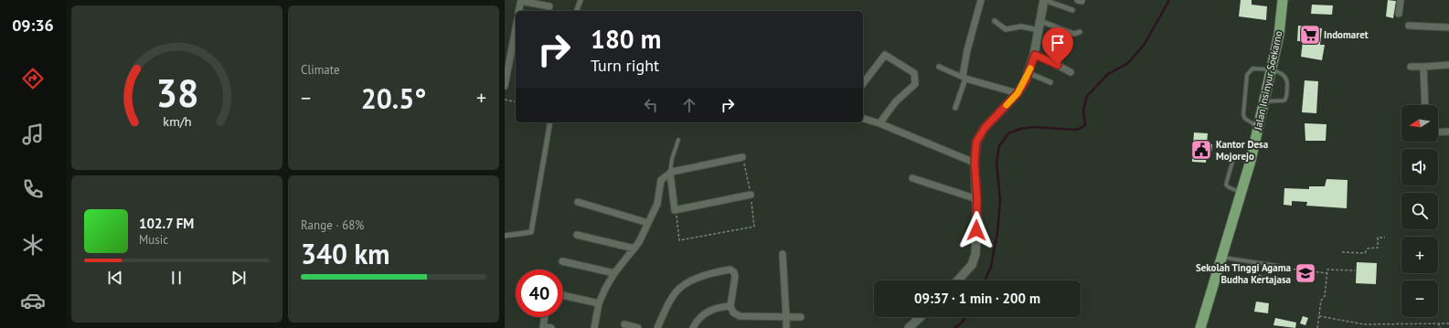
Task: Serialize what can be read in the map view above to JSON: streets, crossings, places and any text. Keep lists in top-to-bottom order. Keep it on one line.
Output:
{"streets":{"main road":["Jalan Insinyur Soekarno"]},"places":{"supermarket":["Indomaret"],"public building":["Kantor Desa Mojorejo"],"school or university":["Sekolah Tinggi Agama Budha Kertajasa"]},"north":"left","page":{"tabs":"09:36","tile":["Climate",["Range · 68%","340 km"]],"turn":["180 m","Turn right"],"heat":["−","20.5°","+"],"map_buttons":["+","−"],"song":["102.7 FM","Music"],"limit":"40","trip":"09:37 · 1 min · 200 m","gauge":["38","km/h"]}}
